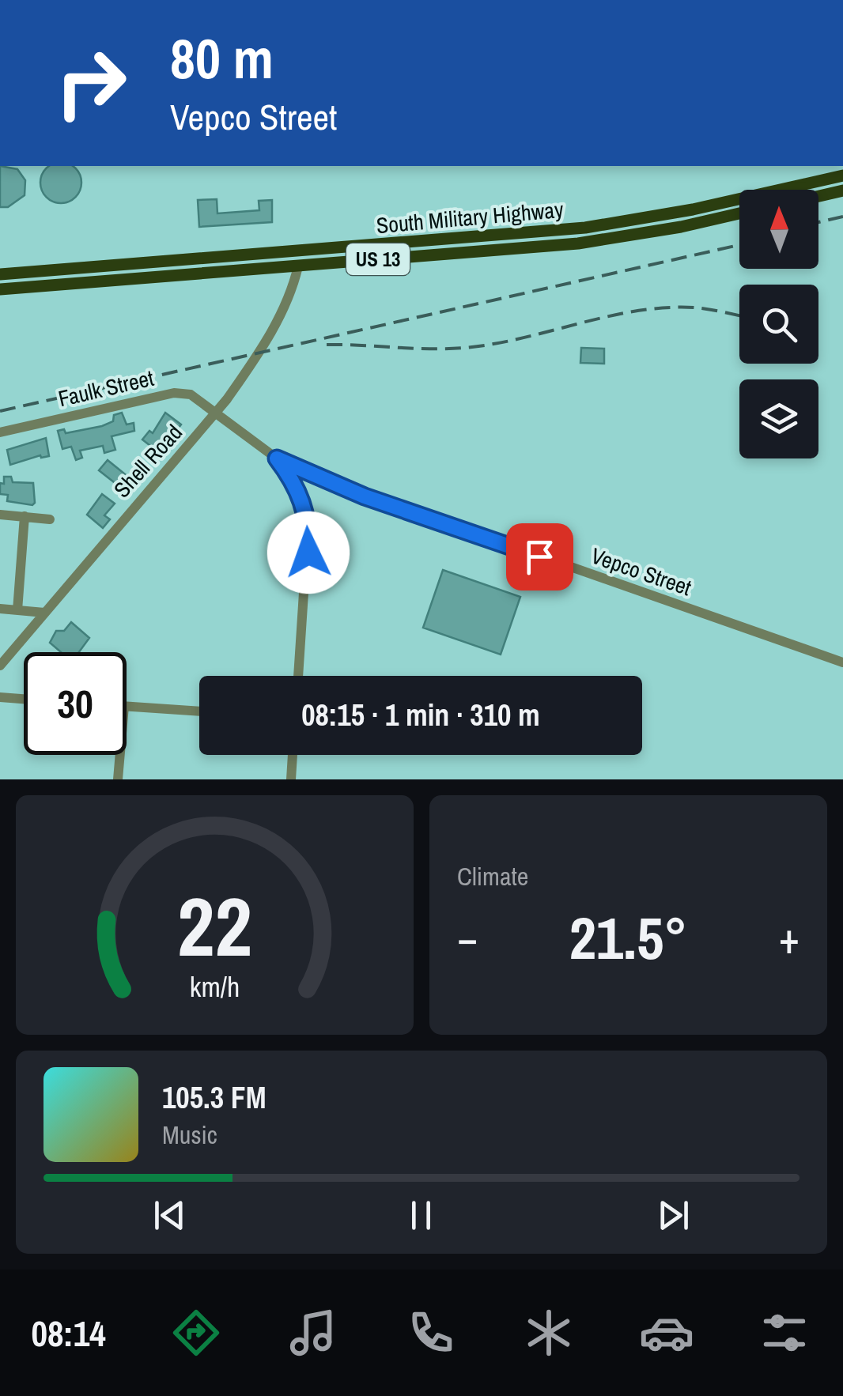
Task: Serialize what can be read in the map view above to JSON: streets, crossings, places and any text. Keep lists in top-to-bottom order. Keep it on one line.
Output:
{"streets":{"main road":["South Military Highway","US 13"],"street":["Faulk Street","Shell Road","Vepco Street"]},"crossings":[["South Military Highway","Shell Road"],["Faulk Street","Shell Road"],["Faulk Street","Vepco Street"],["Shell Road","Vepco Street"]],"north":"top","page":{"turn":["80 m","Vepco Street"],"limit":"30","trip":"08:15 · 1 min · 310 m","tile":"Climate","heat":["−","21.5°","+"],"song":["105.3 FM","Music"],"tabs":"08:14","gauge":["22","km/h"]}}
